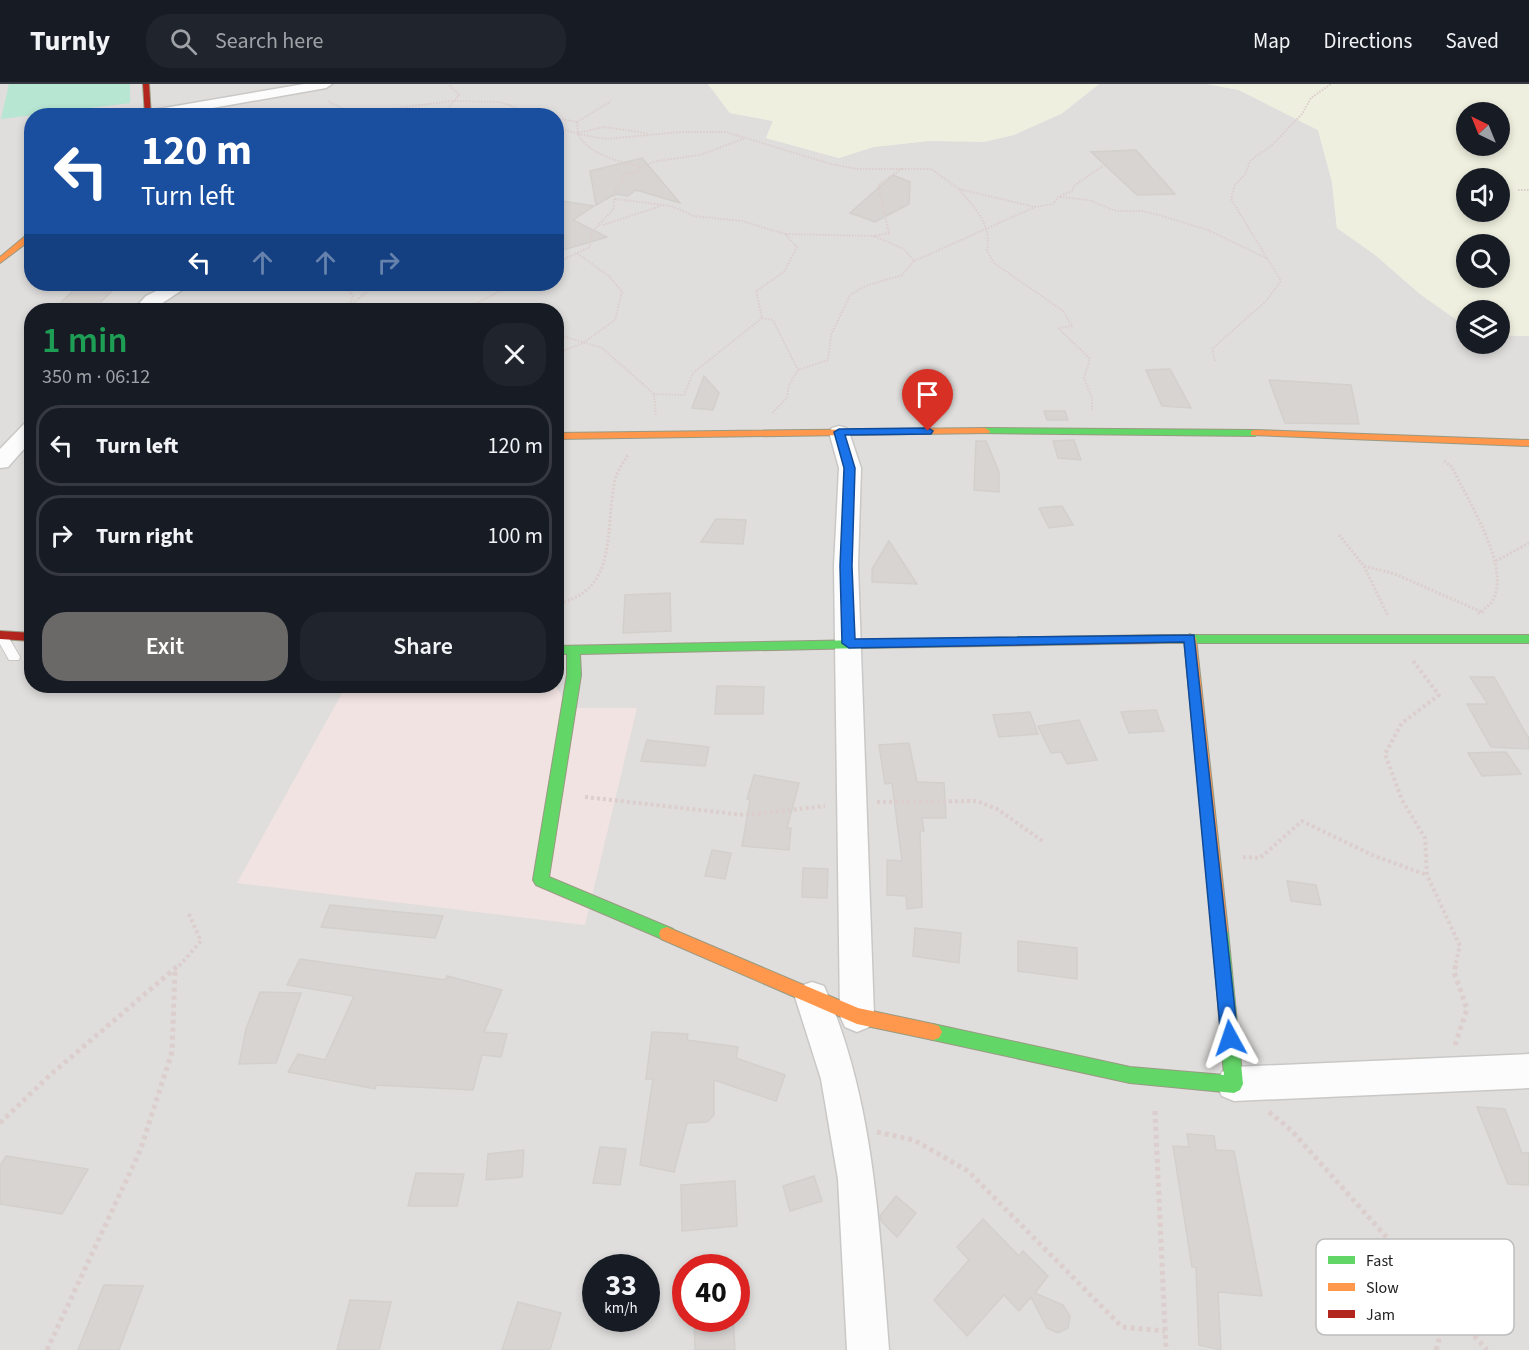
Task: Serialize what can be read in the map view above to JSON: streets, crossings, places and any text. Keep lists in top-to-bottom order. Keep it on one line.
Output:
{"legend":["Fast","Slow","Jam"],"north":"top left","page":{"header":"Turnly","search":"Search here","nav":["Map","Directions","Saved"],"turn":["120 m","Turn left"],"heading":["1 min","350 m · 06:12"],"list":[{"name":"Turn left","value":"120 m"},{"name":"Turn right","value":"100 m"}],"buttons":["Exit","Share"],"speed":"33 km/h","limit":"40"}}
